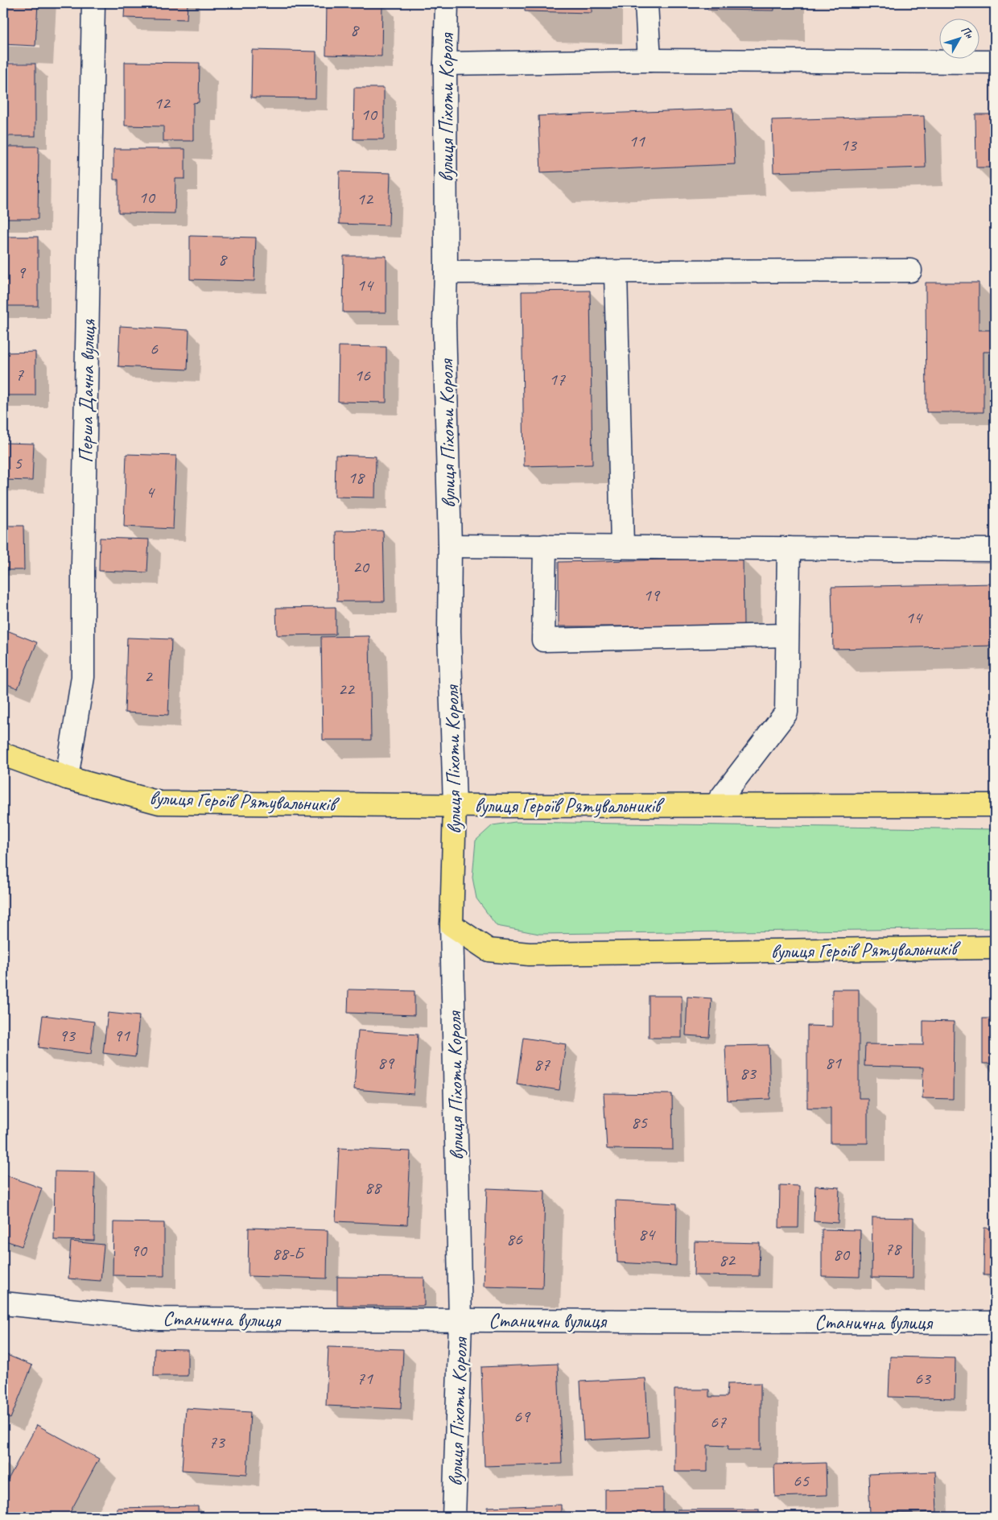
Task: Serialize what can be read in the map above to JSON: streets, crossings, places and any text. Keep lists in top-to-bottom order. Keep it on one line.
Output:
{"streets":{"main road":["вулиця Піхоти Короля","вулиця Героїв Рятувальників"],"street":["Перша Дачна вулиця","Станична вулиця"]},"crossings":[["вулиця Піхоти Короля","вулиця Героїв Рятувальників"],["вулиця Піхоти Короля","Станична вулиця"],["Перша Дачна вулиця","вулиця Героїв Рятувальників"]],"house_numbers":["8","12","10","11","13","10","12","8","9","14","6","7","16","17","5","18","4","20","19","14","2","22","93","91","89","81","87","83","85","88","84","86","78","90","88-Б","80","82","71","63","69","67","73","65"],"north":"top right"}
